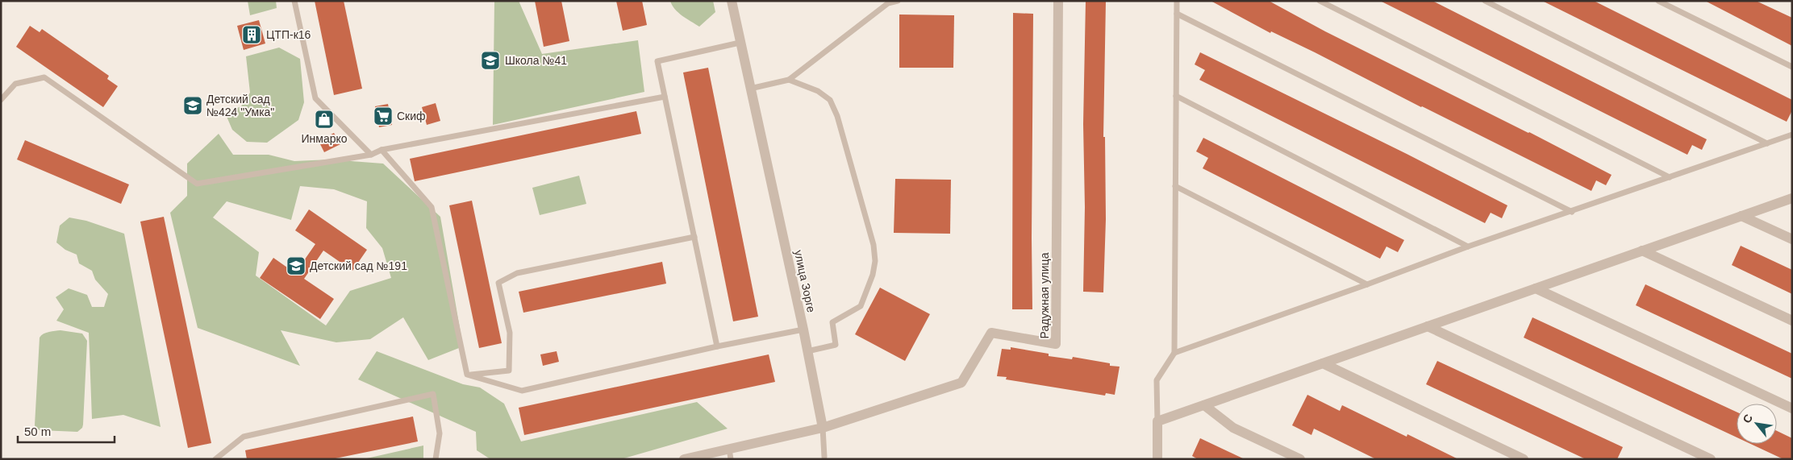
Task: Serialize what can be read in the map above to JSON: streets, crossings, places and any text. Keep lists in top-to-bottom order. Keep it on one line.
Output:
{"streets":{"street":["улица Зорге","Радужная улица"]},"crossings":[["улица Зорге","Радужная улица"]],"places":{"building":["ЦТП-к16"],"school or university":["Школа №41","Детский сад №424 \"Умка\"","Детский сад №191"],"supermarket":["Скиф"],"shop":["Инмарко"]},"scale_bar":"50 m","north":"top left"}
